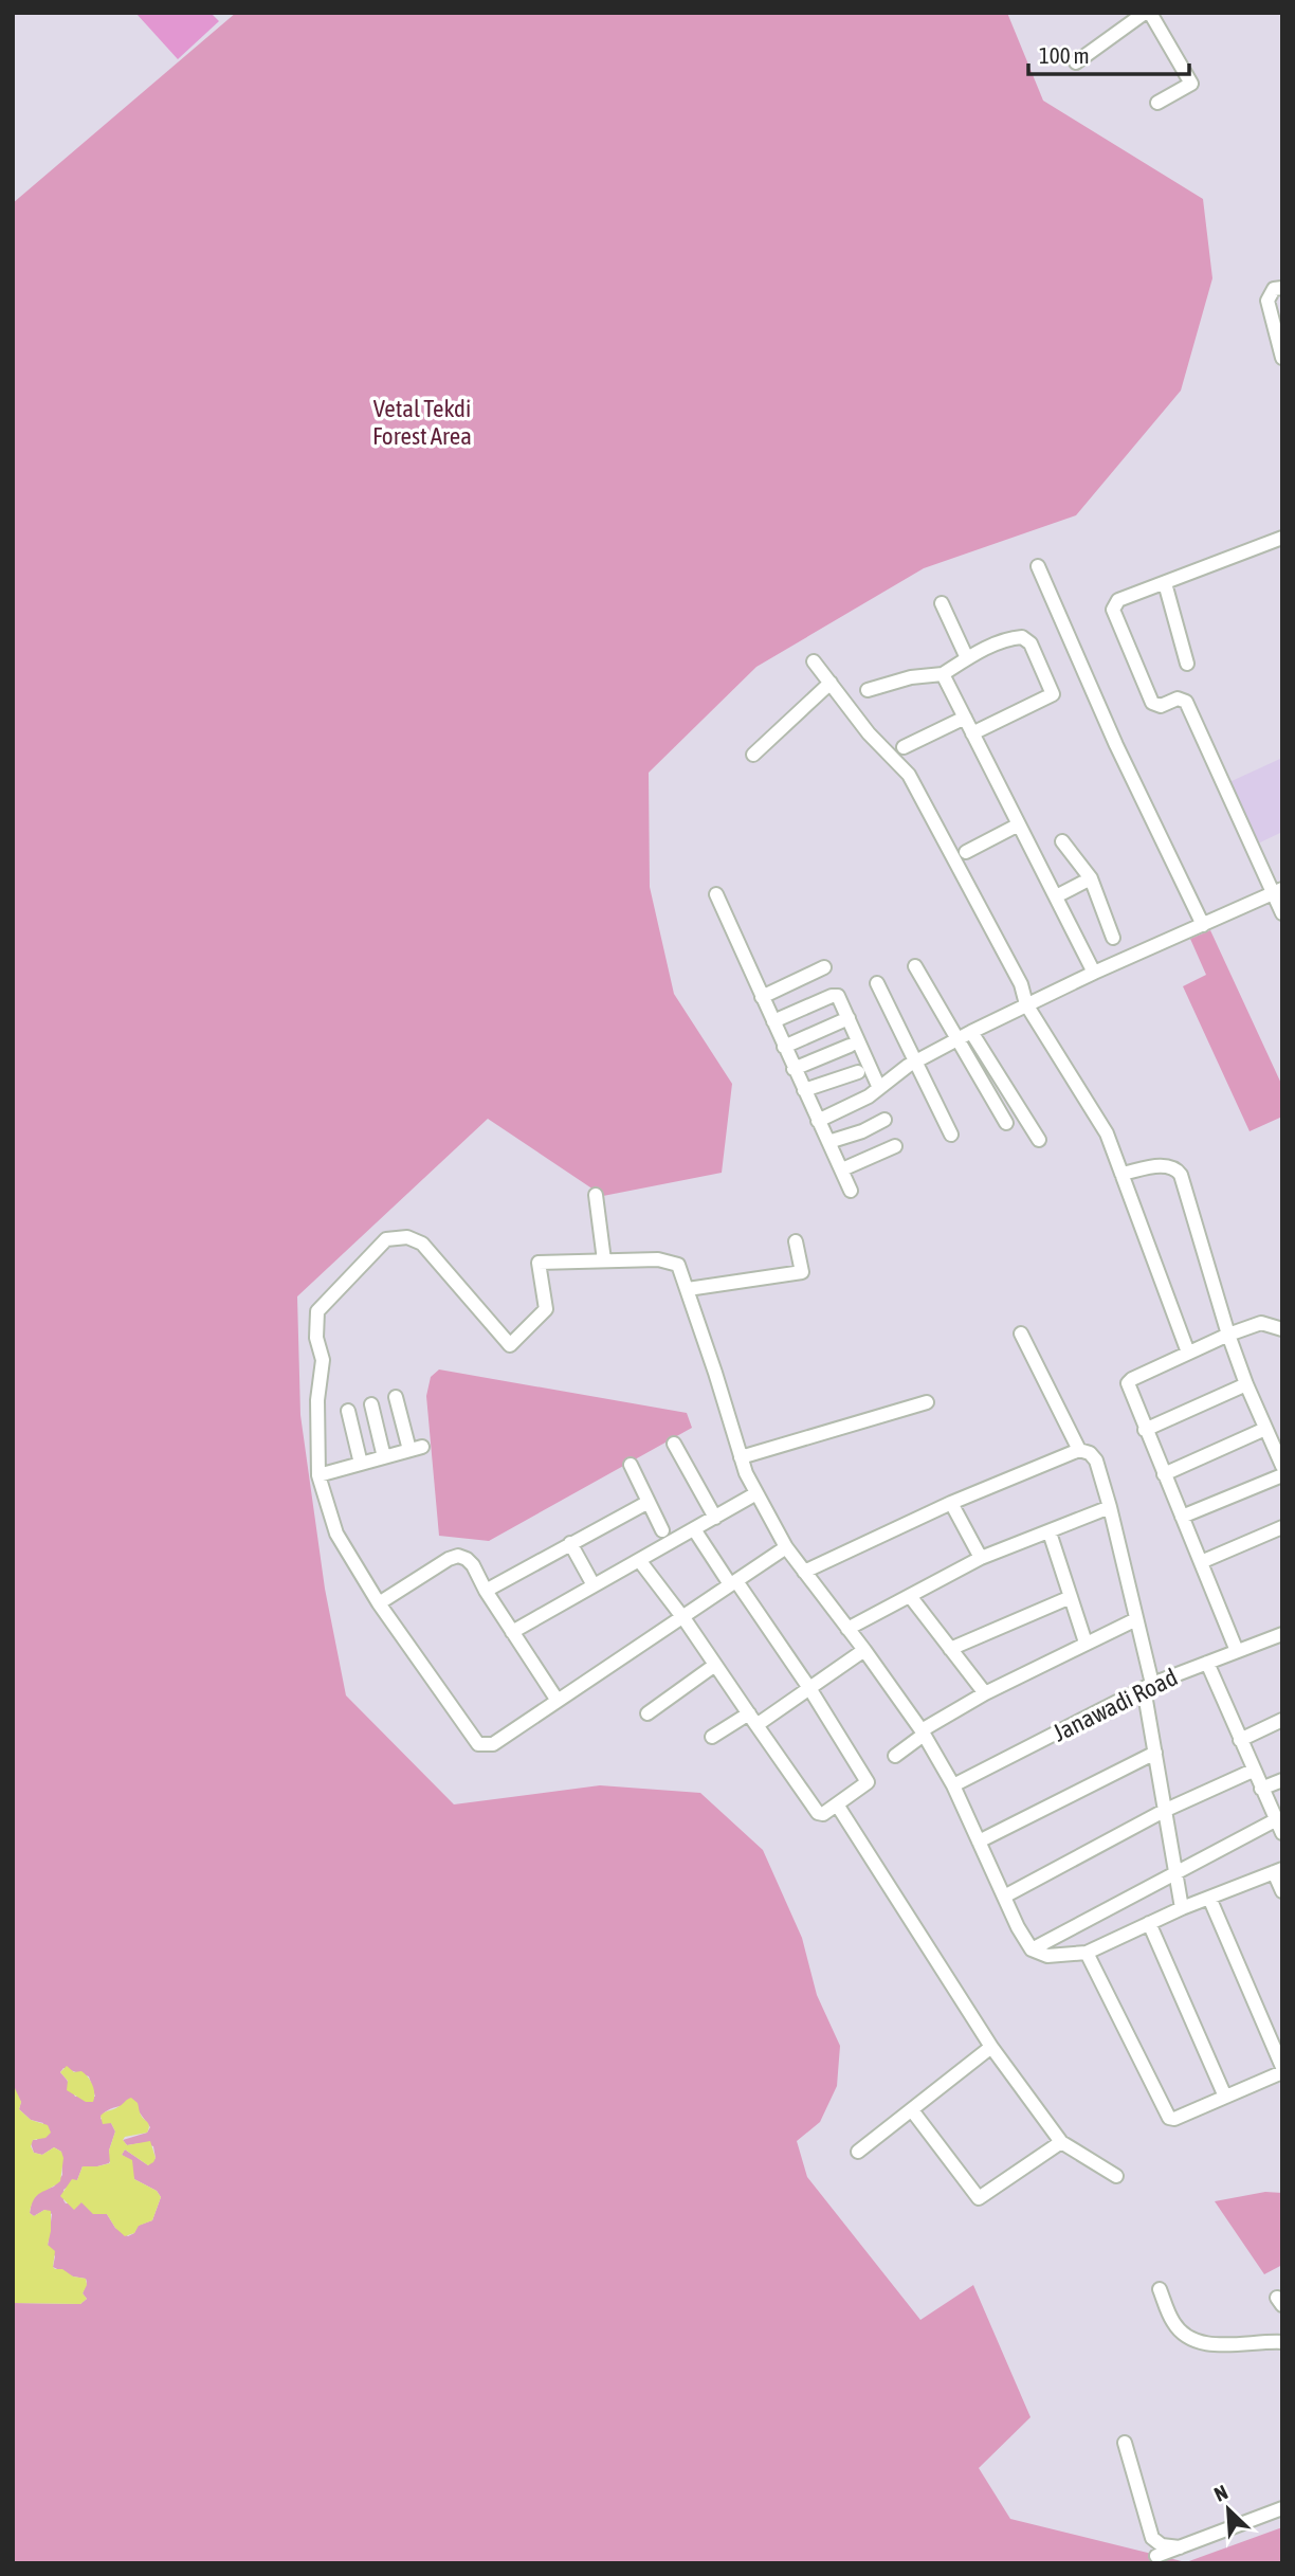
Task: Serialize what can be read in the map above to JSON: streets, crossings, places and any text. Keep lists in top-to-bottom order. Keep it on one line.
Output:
{"streets":{"street":["Janawadi Road"]},"parks":["Vetal Tekdi Forest Area"],"scale_bar":"100 m","north":"top left"}
